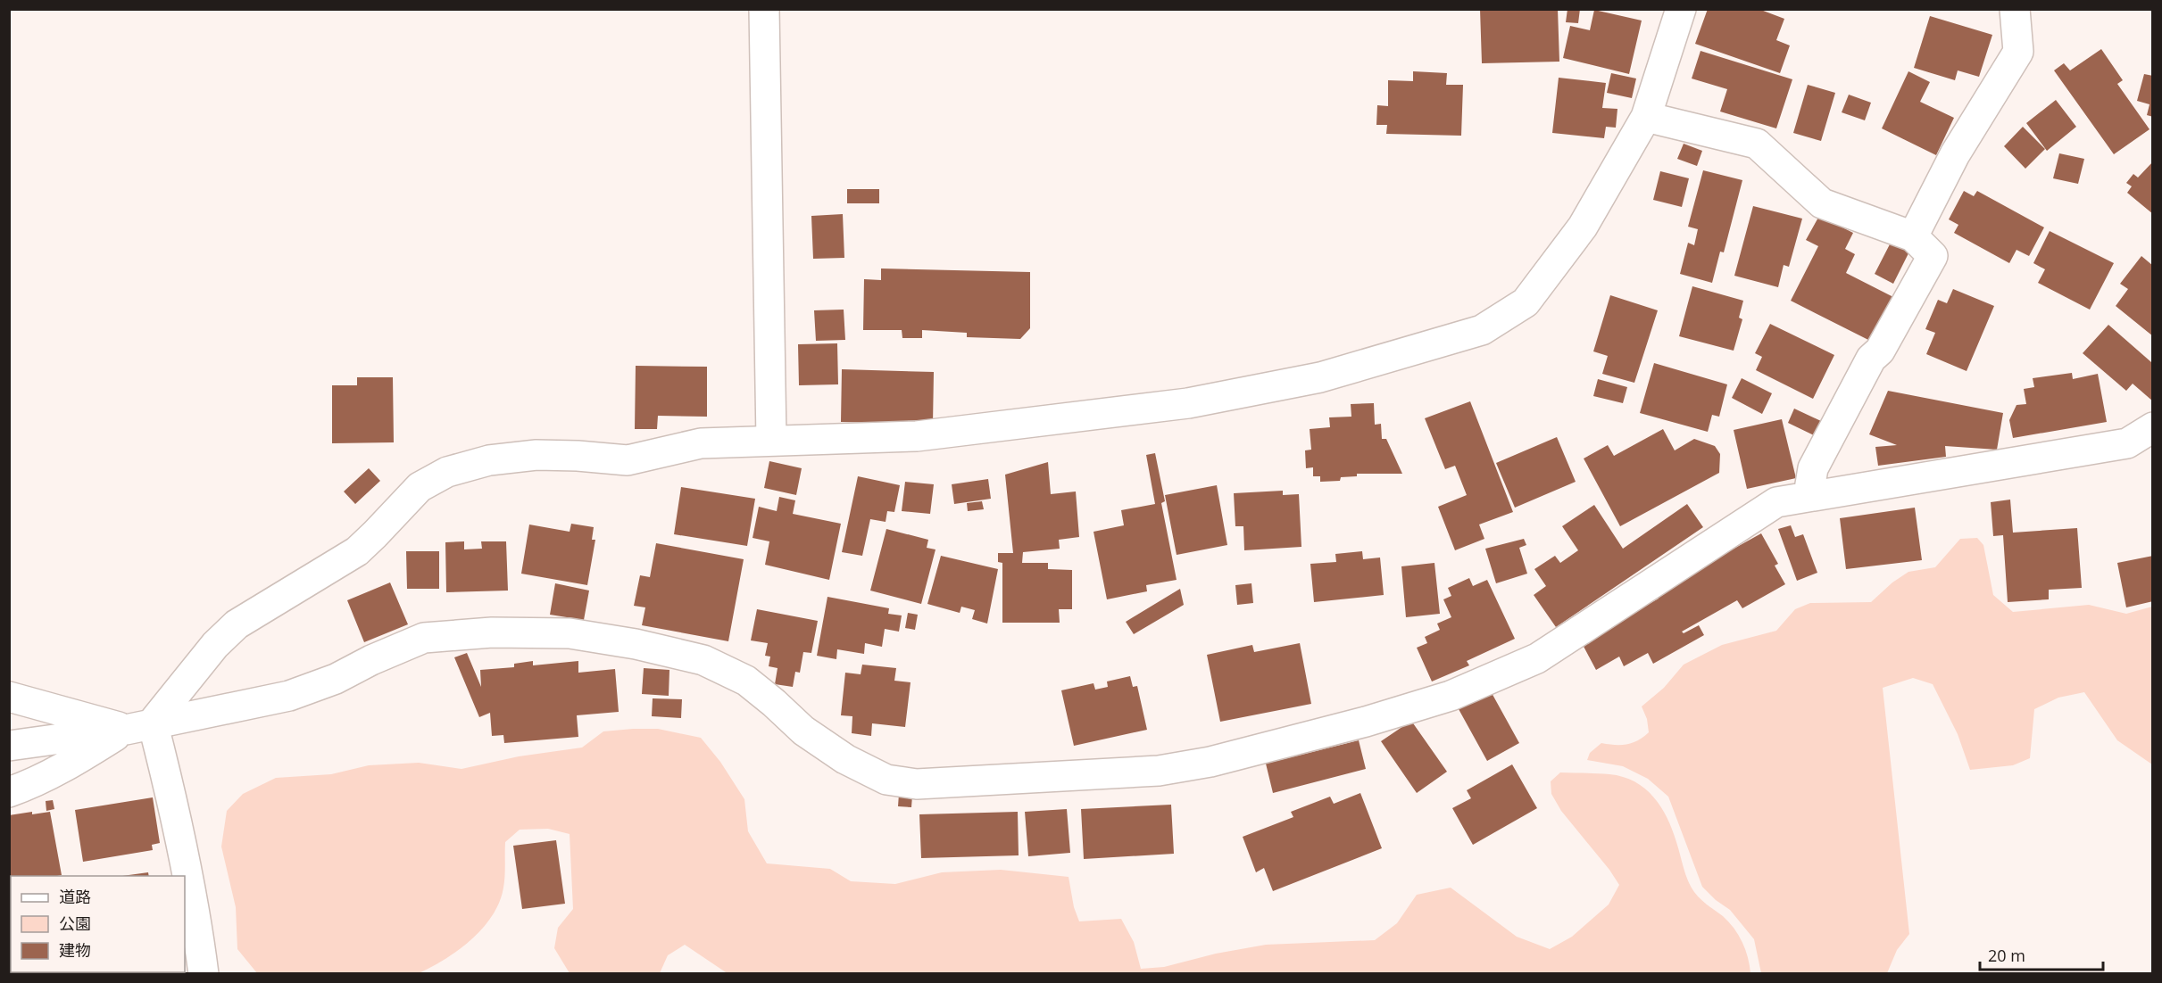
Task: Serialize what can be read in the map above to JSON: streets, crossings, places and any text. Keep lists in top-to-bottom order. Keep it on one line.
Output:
{"legend":["道路","公園","建物"],"scale_bar":"20 m"}
